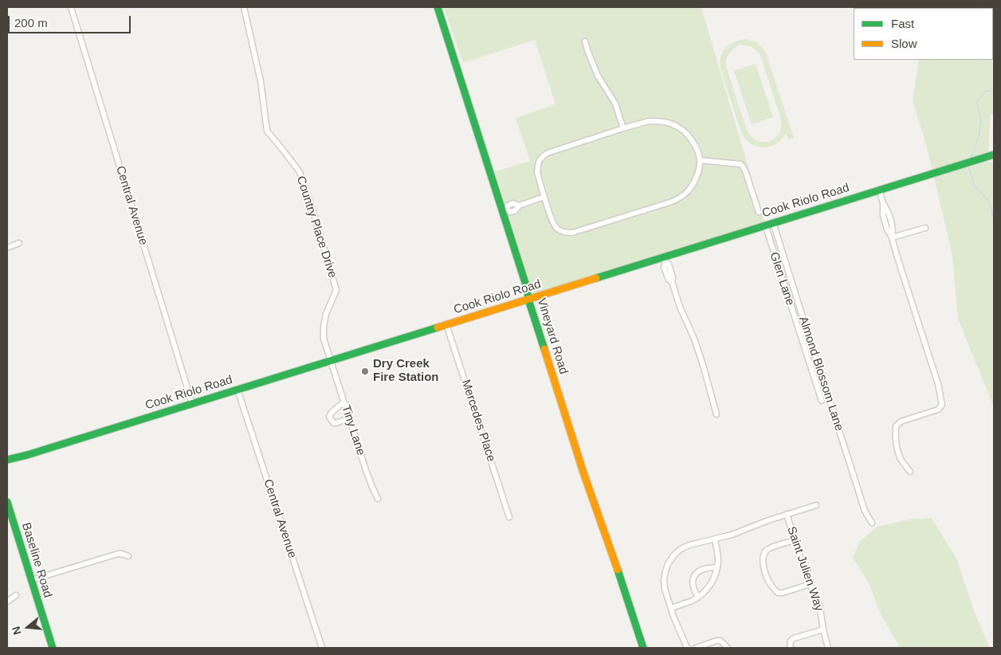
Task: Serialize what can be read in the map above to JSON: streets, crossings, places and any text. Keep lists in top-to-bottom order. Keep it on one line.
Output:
{"streets":{"street":["Cook Riolo Road","Central Avenue","Country Place Drive","Glen Lane","Vineyard Road","Almond Blossom Lane","Mercedes Place","Tiny Lane","Baseline Road","Saint Julien Way"]},"crossings":[["Cook Riolo Road","Central Avenue"],["Cook Riolo Road","Country Place Drive"],["Cook Riolo Road","Glen Lane"],["Cook Riolo Road","Vineyard Road"],["Cook Riolo Road","Almond Blossom Lane"],["Cook Riolo Road","Mercedes Place"],["Cook Riolo Road","Tiny Lane"],["Country Place Drive","Tiny Lane"]],"places":["Dry Creek Fire Station"],"legend":["Fast","Slow"],"scale_bar":"200 m","north":"left"}
